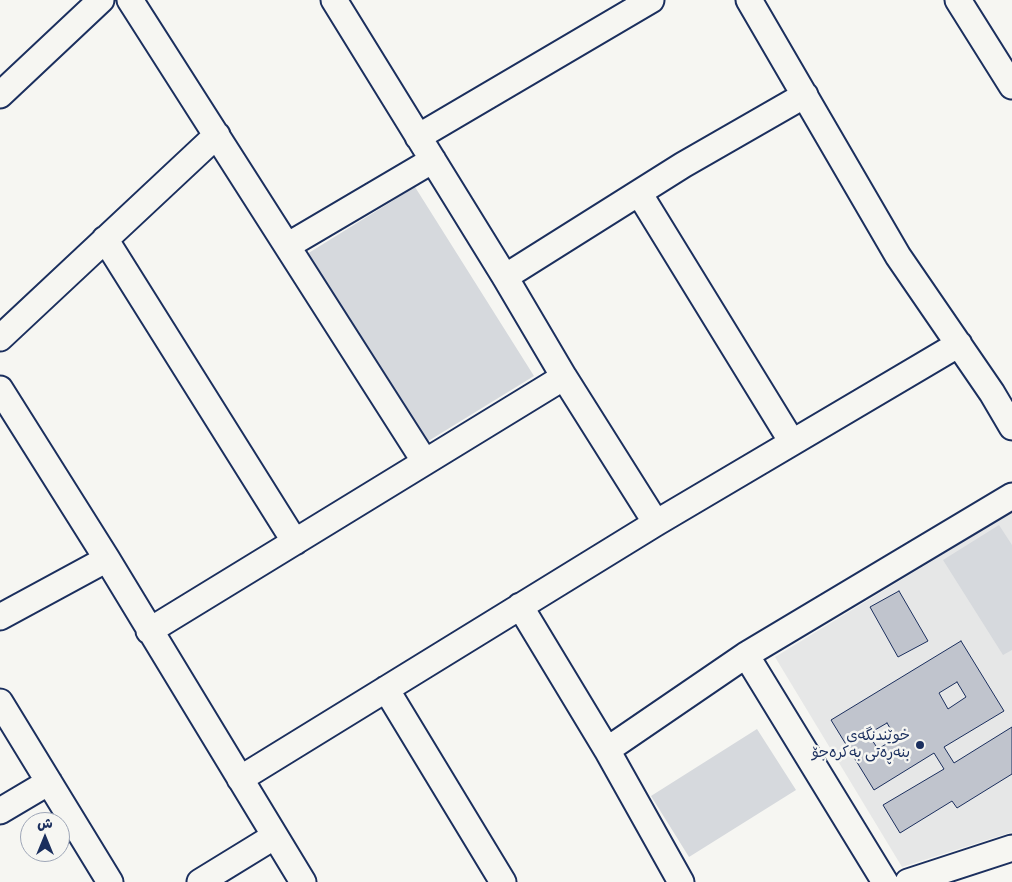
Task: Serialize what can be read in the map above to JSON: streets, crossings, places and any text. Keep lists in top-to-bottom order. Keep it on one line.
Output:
{"places":["خوێندنگەی بنەڕەتی بەکرەجۆ"],"north":"top"}
